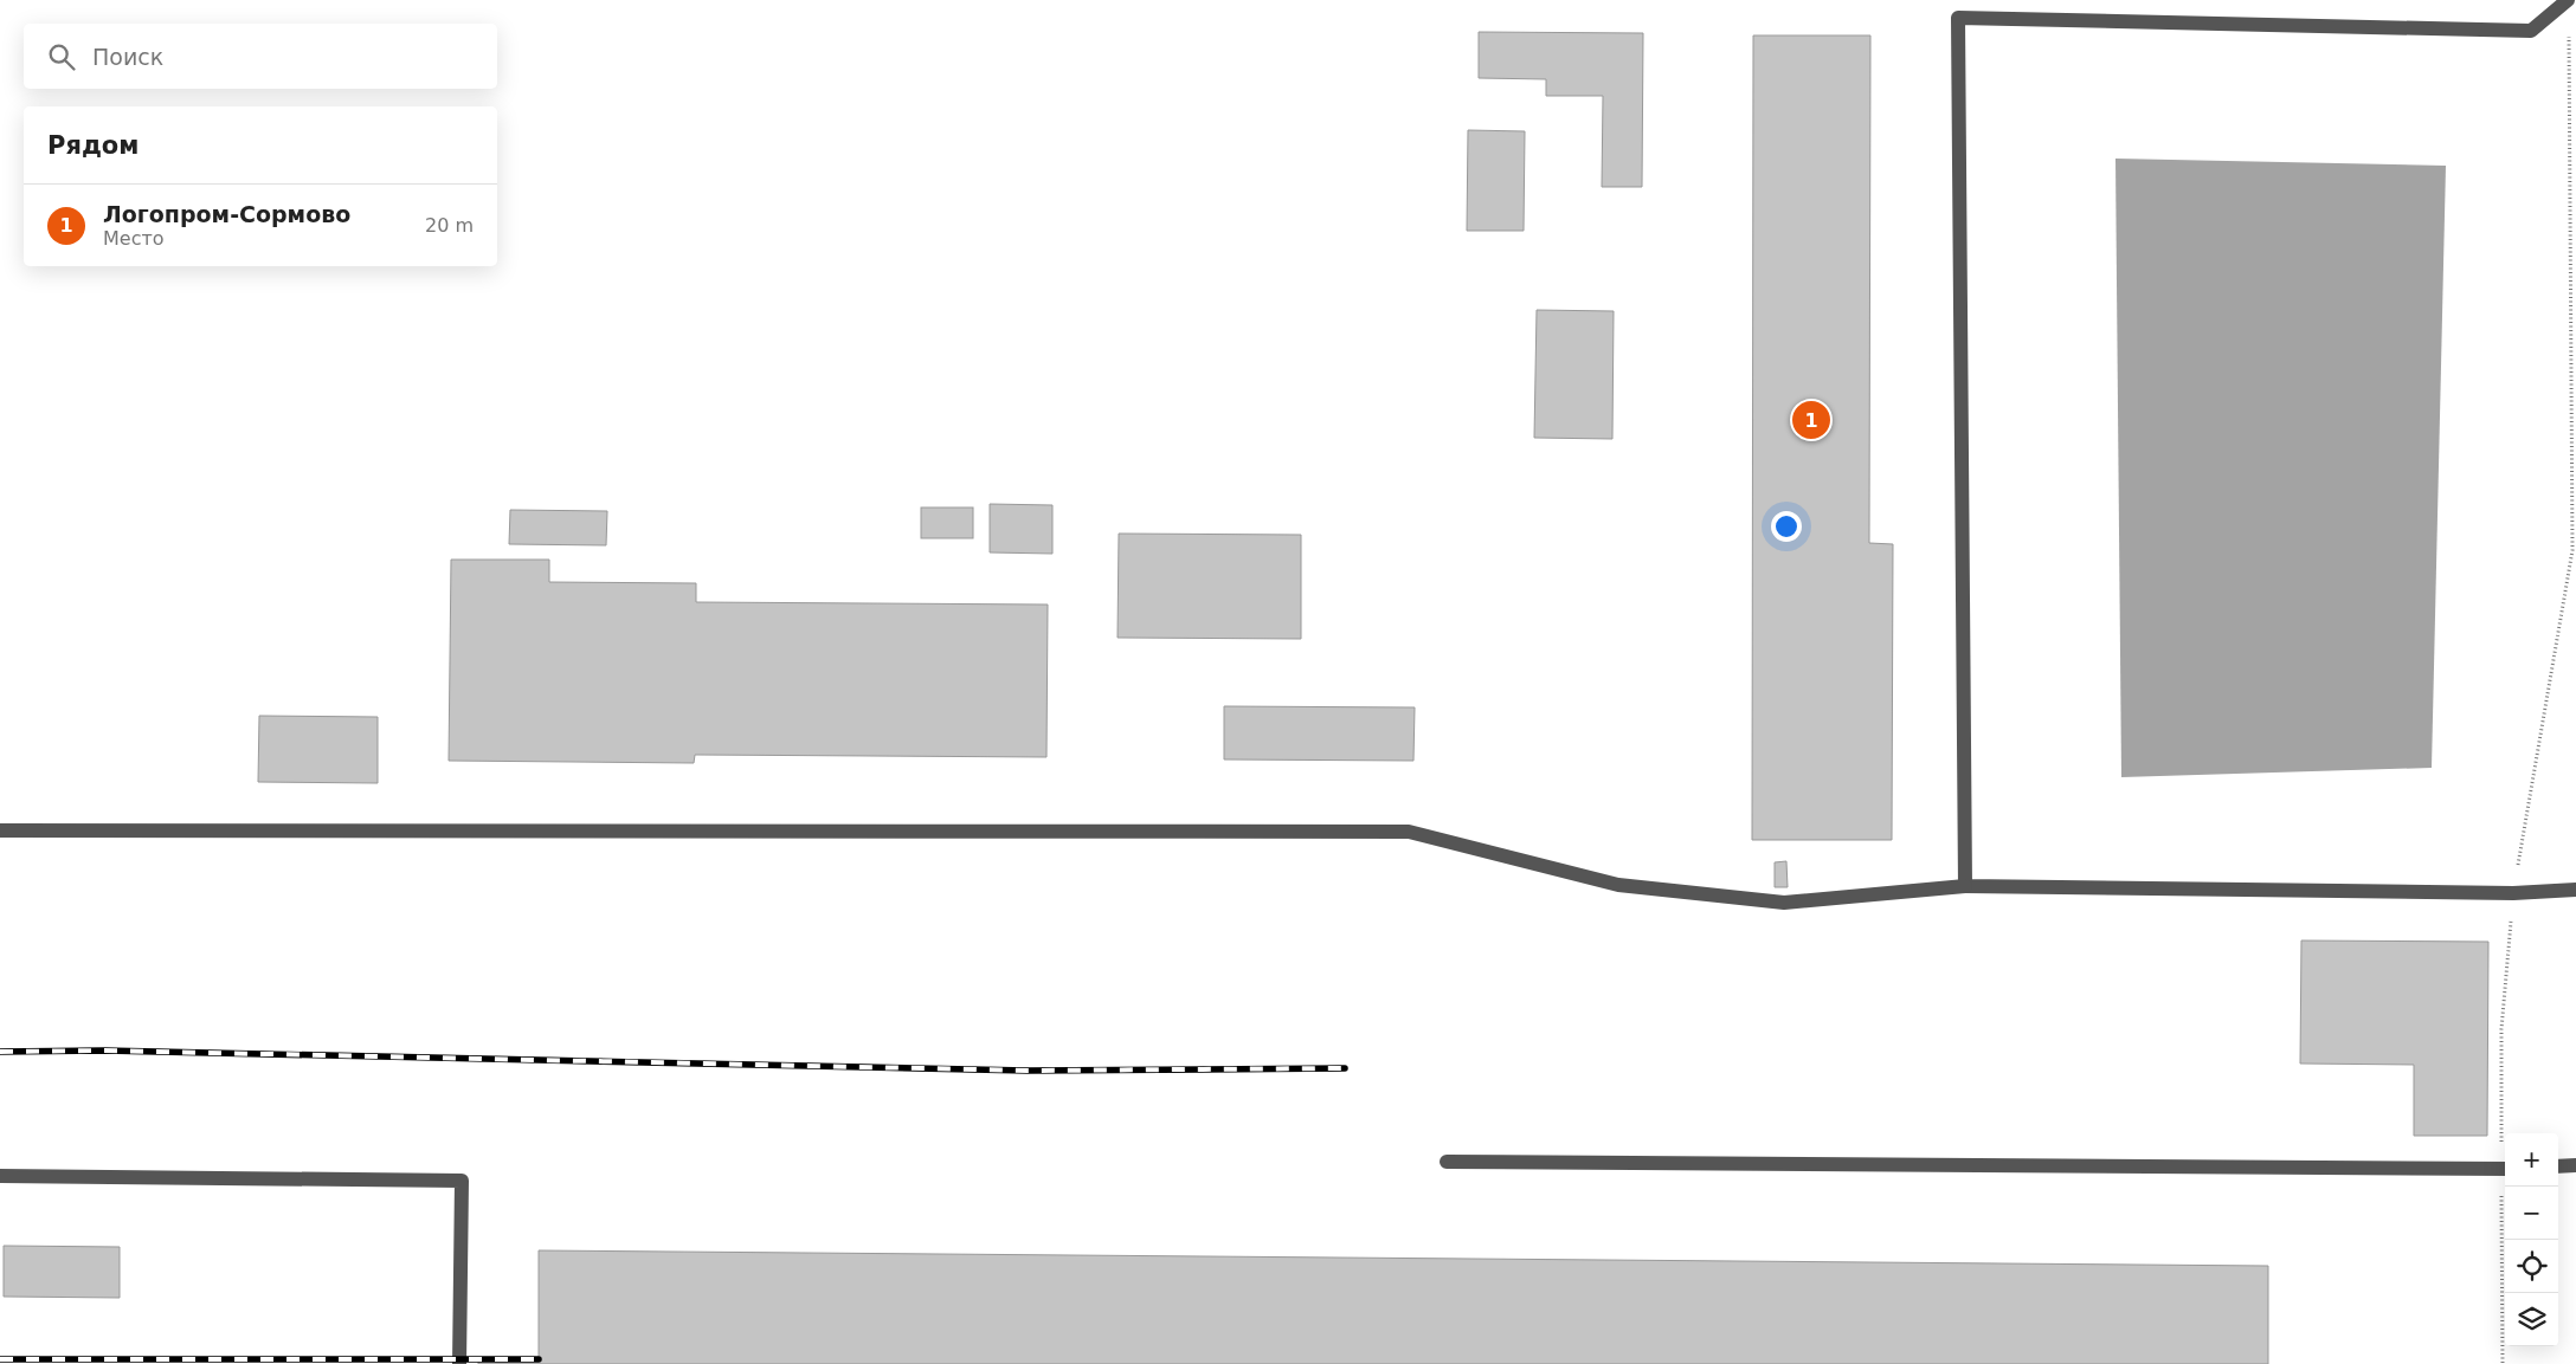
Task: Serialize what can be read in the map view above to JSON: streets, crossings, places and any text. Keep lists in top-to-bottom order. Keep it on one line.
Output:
{"page":{"search":"Поиск","heading":"Рядом","list":[{"mark":"1","name":"Логопром-Сормово","note":"Место","value":"20 m"}],"pins":"1","map_buttons":["+","−"]}}
